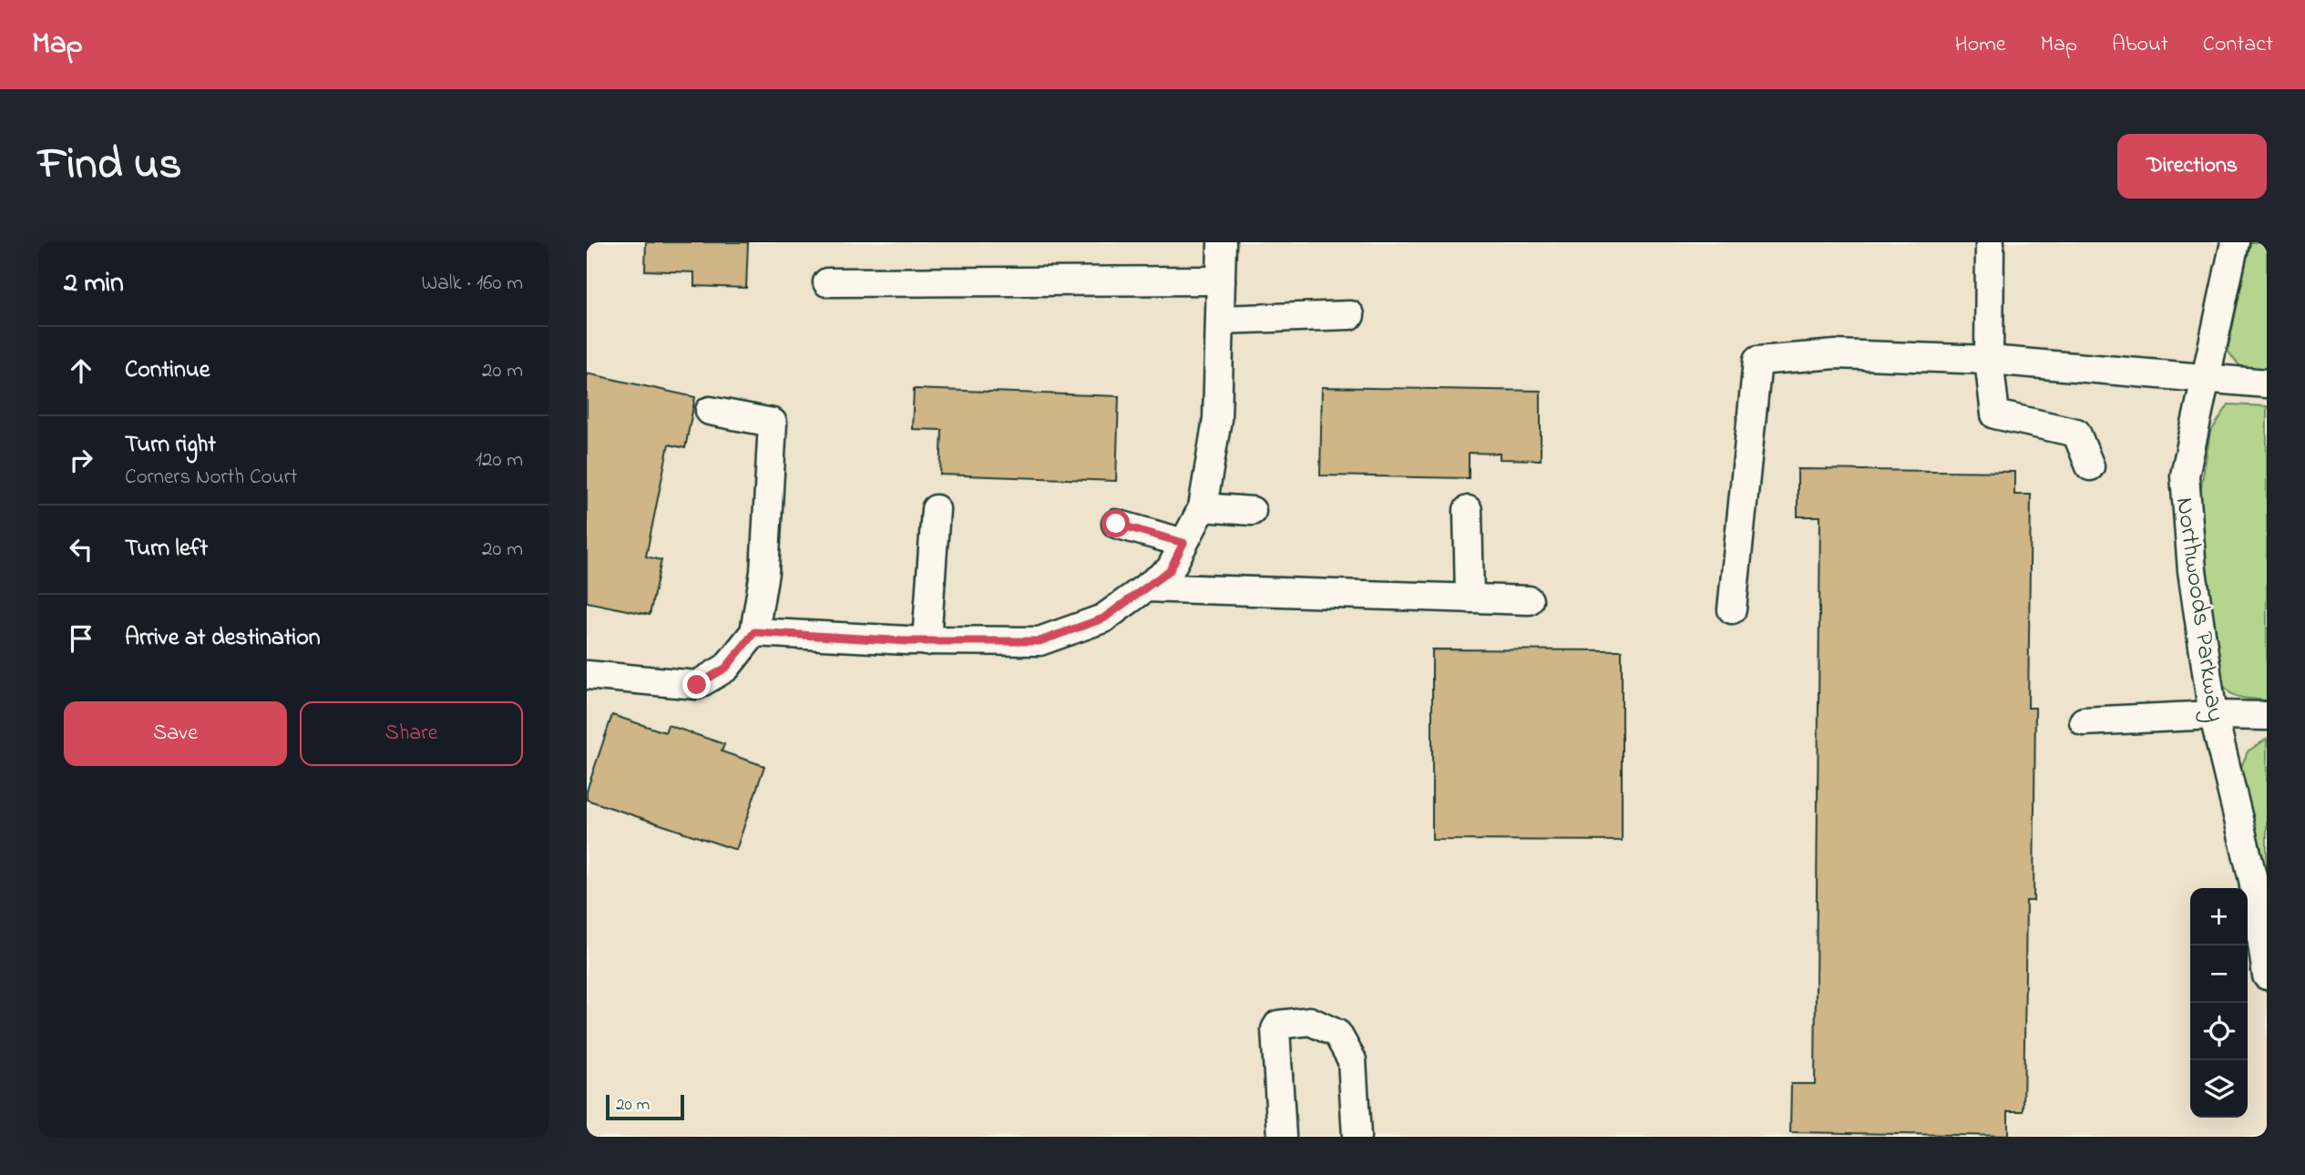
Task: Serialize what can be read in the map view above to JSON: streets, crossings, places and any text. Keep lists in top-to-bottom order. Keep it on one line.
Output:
{"streets":{"street":["Northwoods Parkway"]},"scale_bar":"20 m","page":{"header":"Map","nav":["Home","Map","About","Contact"],"title":"Find us","buttons":["Directions",["Save","Share"]],"heading":["2 min","Walk · 160 m"],"list":[["Continue","20 m"],["Turn right","Corners North Court","120 m"],["Turn left","20 m"],"Arrive at destination"],"map_buttons":["+","−"],"scale":"20 m"}}
